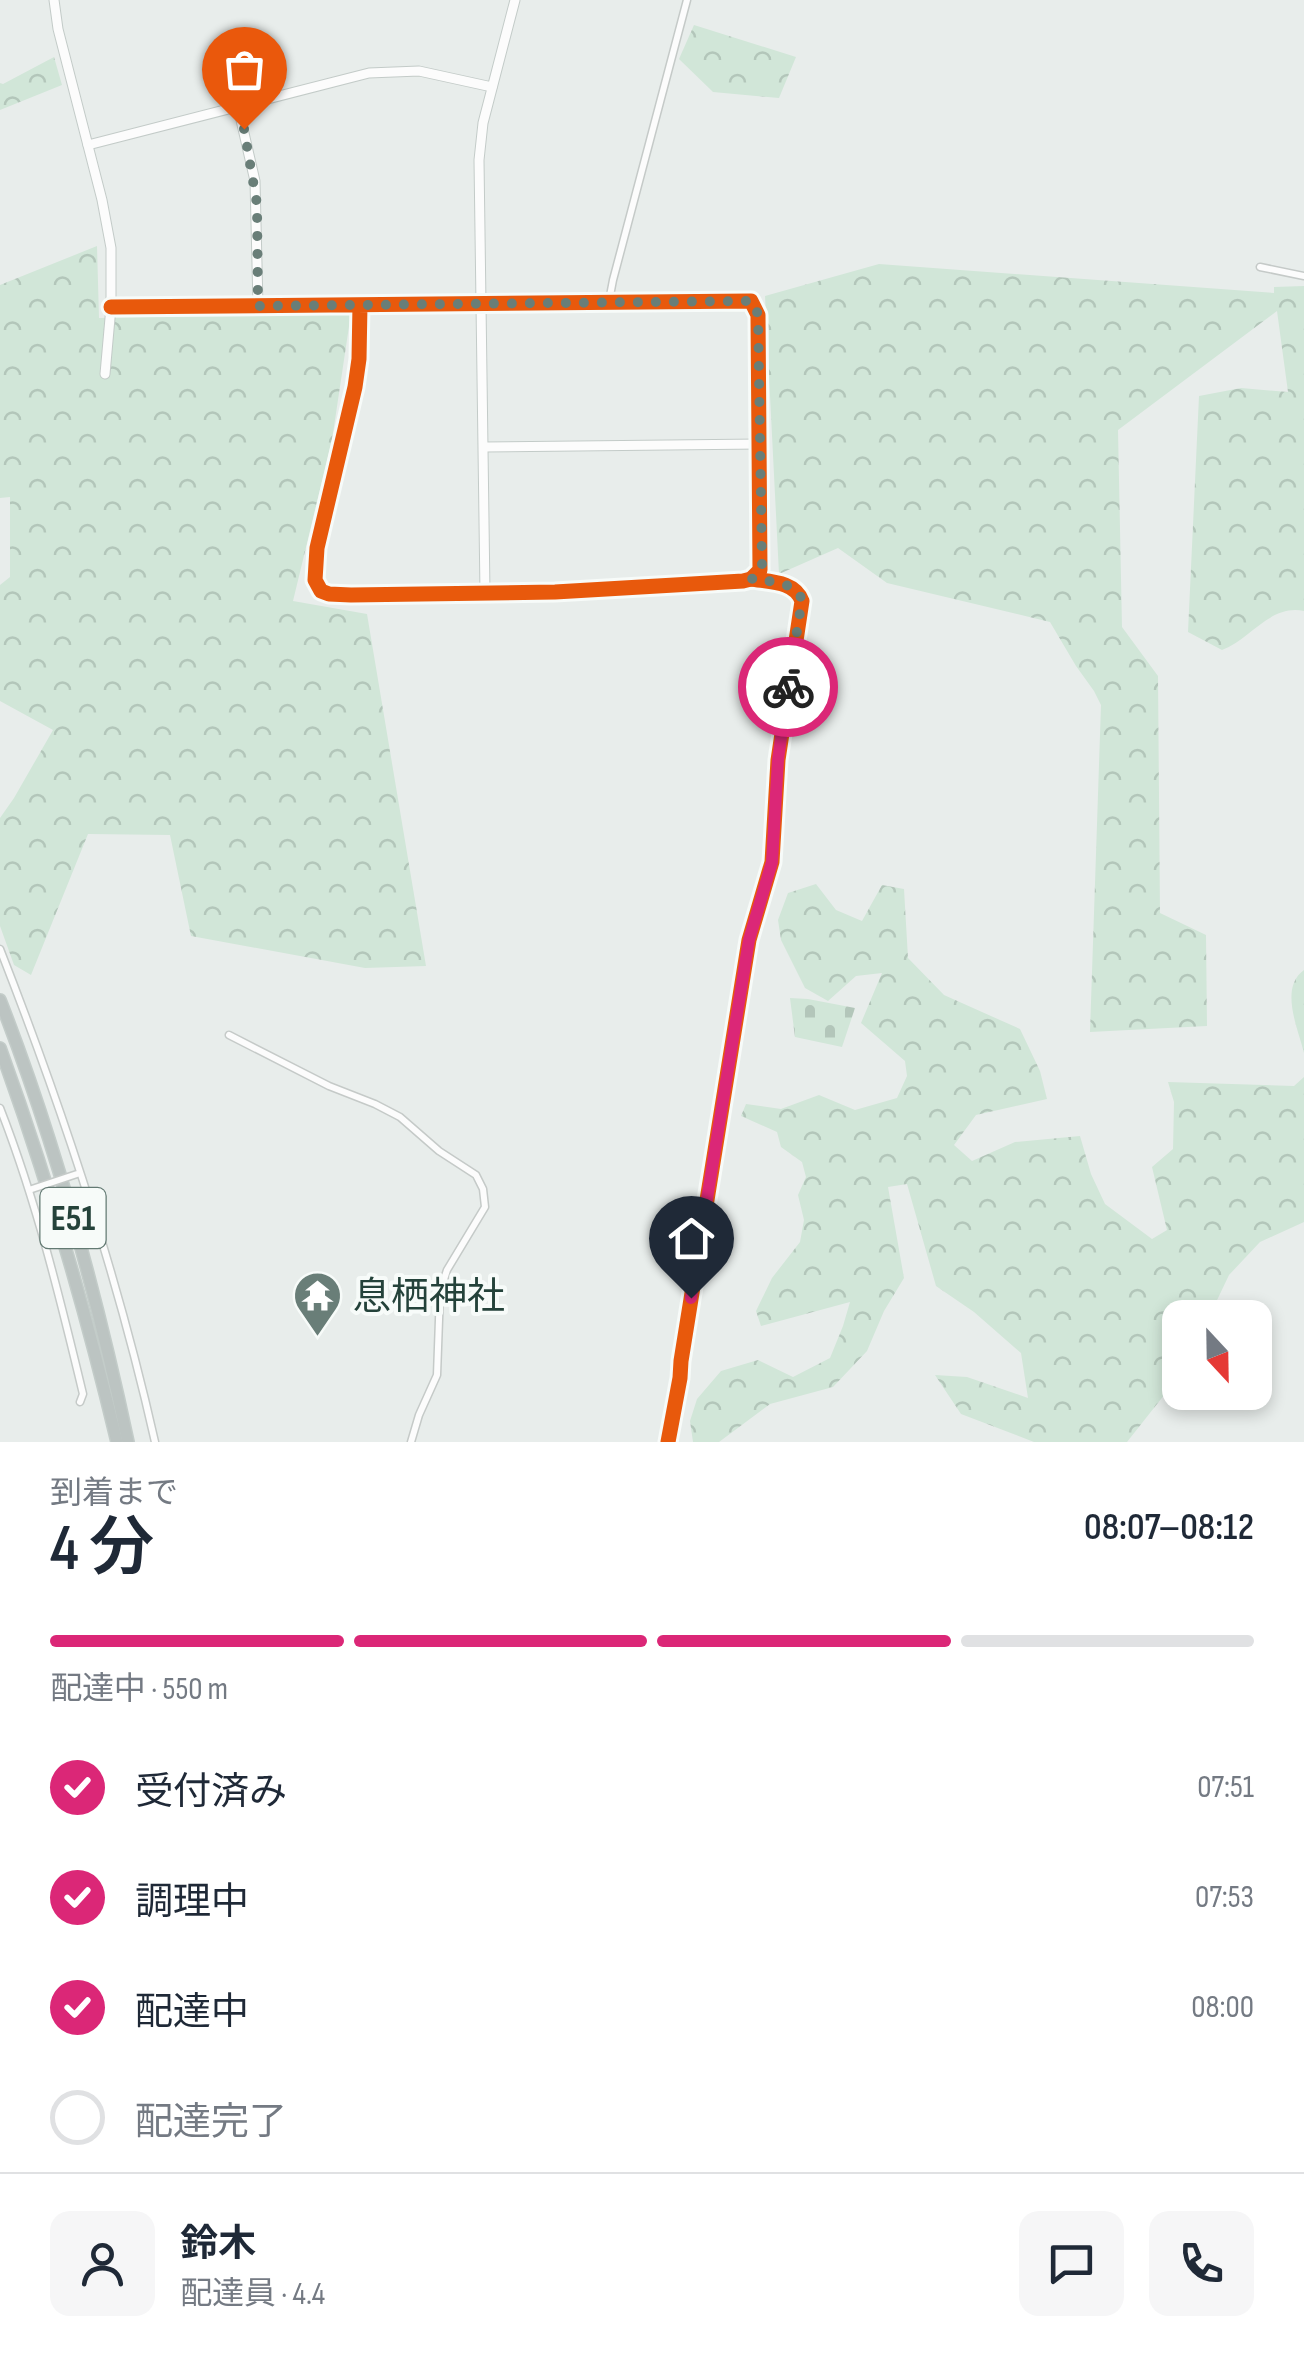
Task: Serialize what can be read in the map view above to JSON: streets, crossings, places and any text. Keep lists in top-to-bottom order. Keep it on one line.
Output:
{"streets":{"highway":["E51"]},"places":{"temple":["息栖神社"]},"north":"bottom","page":{"heading":["4 分","到着まで","08:07–08:12"],"panel":["鈴木","配達員 · 4.4"],"bar":"配達中 · 550 m","list":[["受付済み","07:51"],["調理中","07:53"],["配達中","08:00"],"配達完了"]}}
